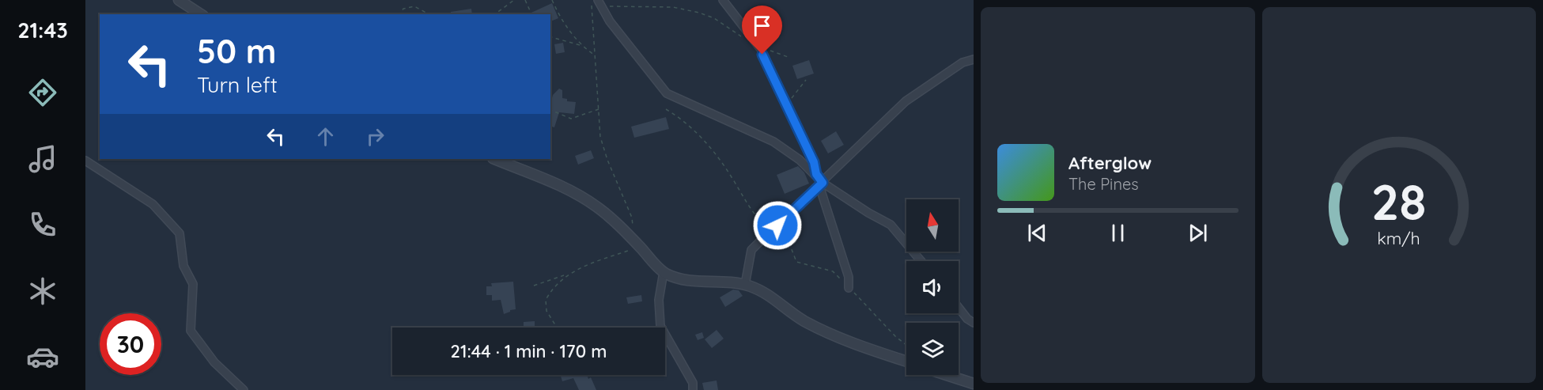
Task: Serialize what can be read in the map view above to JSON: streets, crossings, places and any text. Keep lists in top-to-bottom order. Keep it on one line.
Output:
{"north":"top","page":{"tabs":"21:43","turn":["50 m","Turn left"],"song":["Afterglow","The Pines"],"limit":"30","trip":"21:44 · 1 min · 170 m","gauge":["28","km/h"]}}
